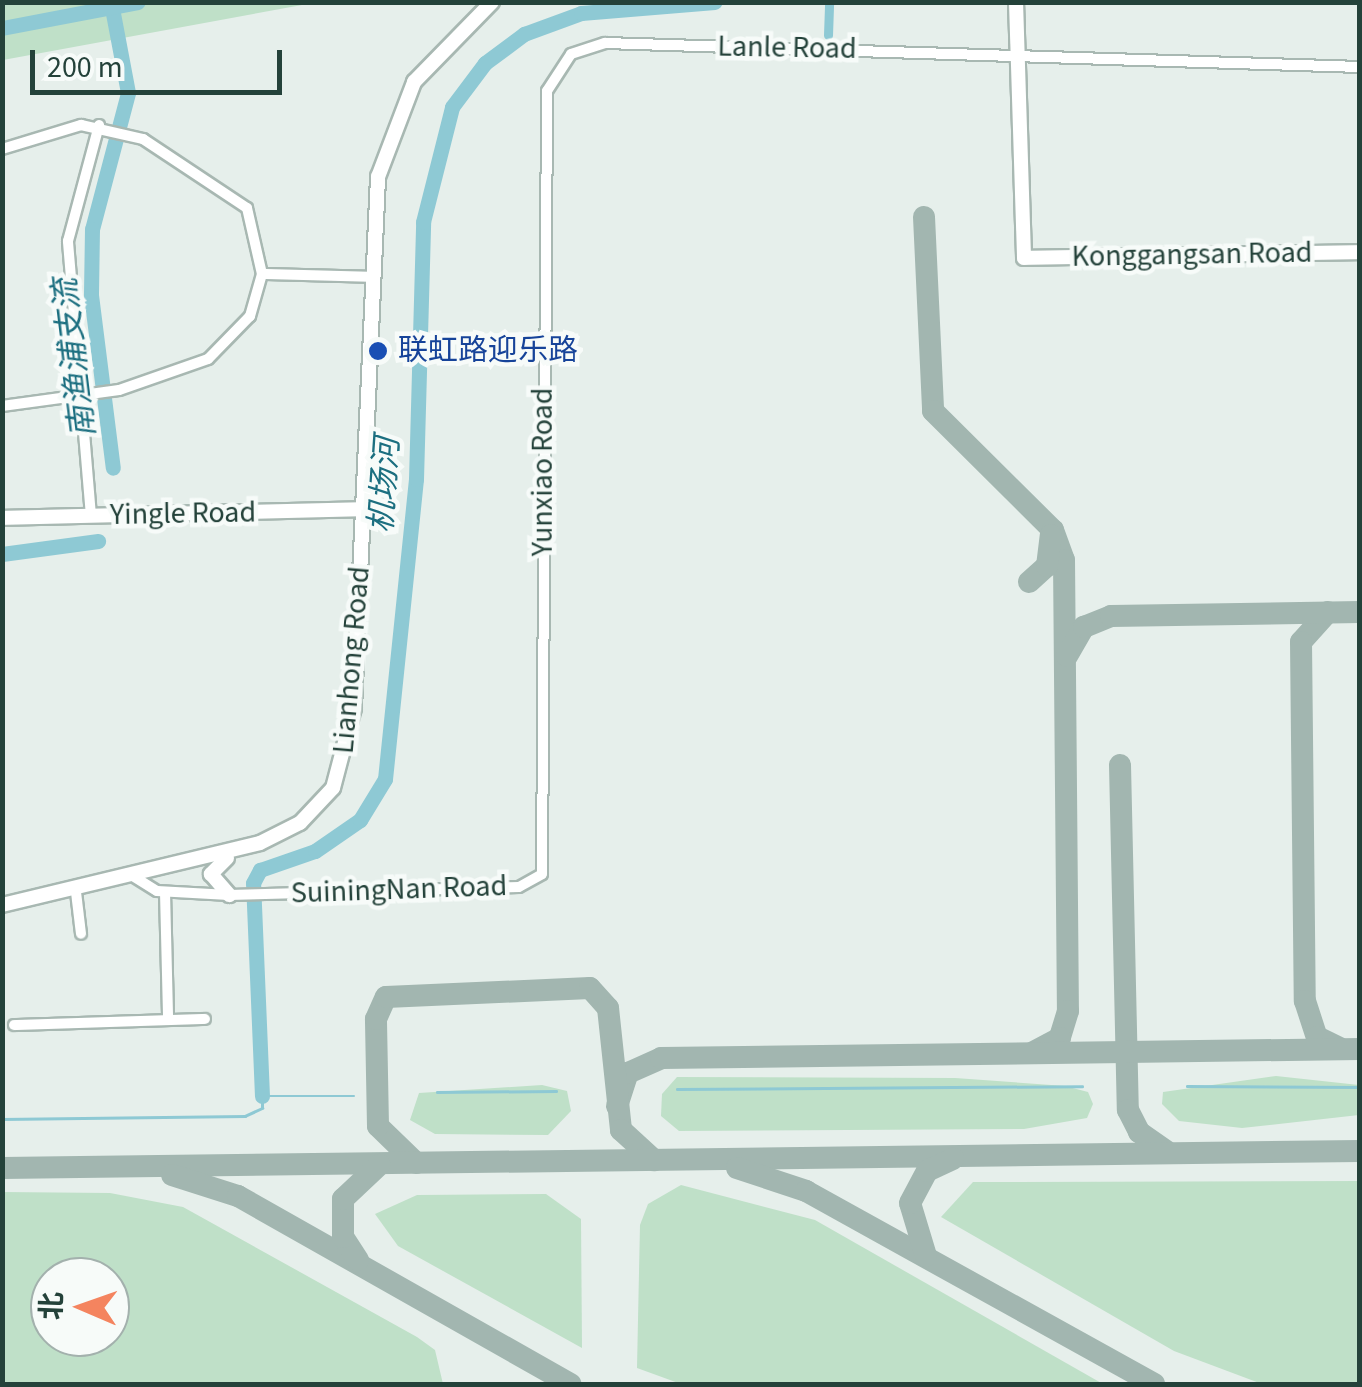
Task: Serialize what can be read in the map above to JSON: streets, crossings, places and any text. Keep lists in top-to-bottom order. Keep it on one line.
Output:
{"streets":{"main road":["Konggangsan Road","Yingle Road","Lianhong Road"],"street":["Lanle Road","Yunxiao Road","SuiningNan Road"]},"crossings":[["Lanle Road","Konggangsan Road"],["Lanle Road","Yunxiao Road"],["Yunxiao Road","SuiningNan Road"],["Yingle Road","Lianhong Road"]],"water":["南渔浦支流","机场河"],"places":["联虹路迎乐路"],"scale_bar":"200 m","north":"left"}
